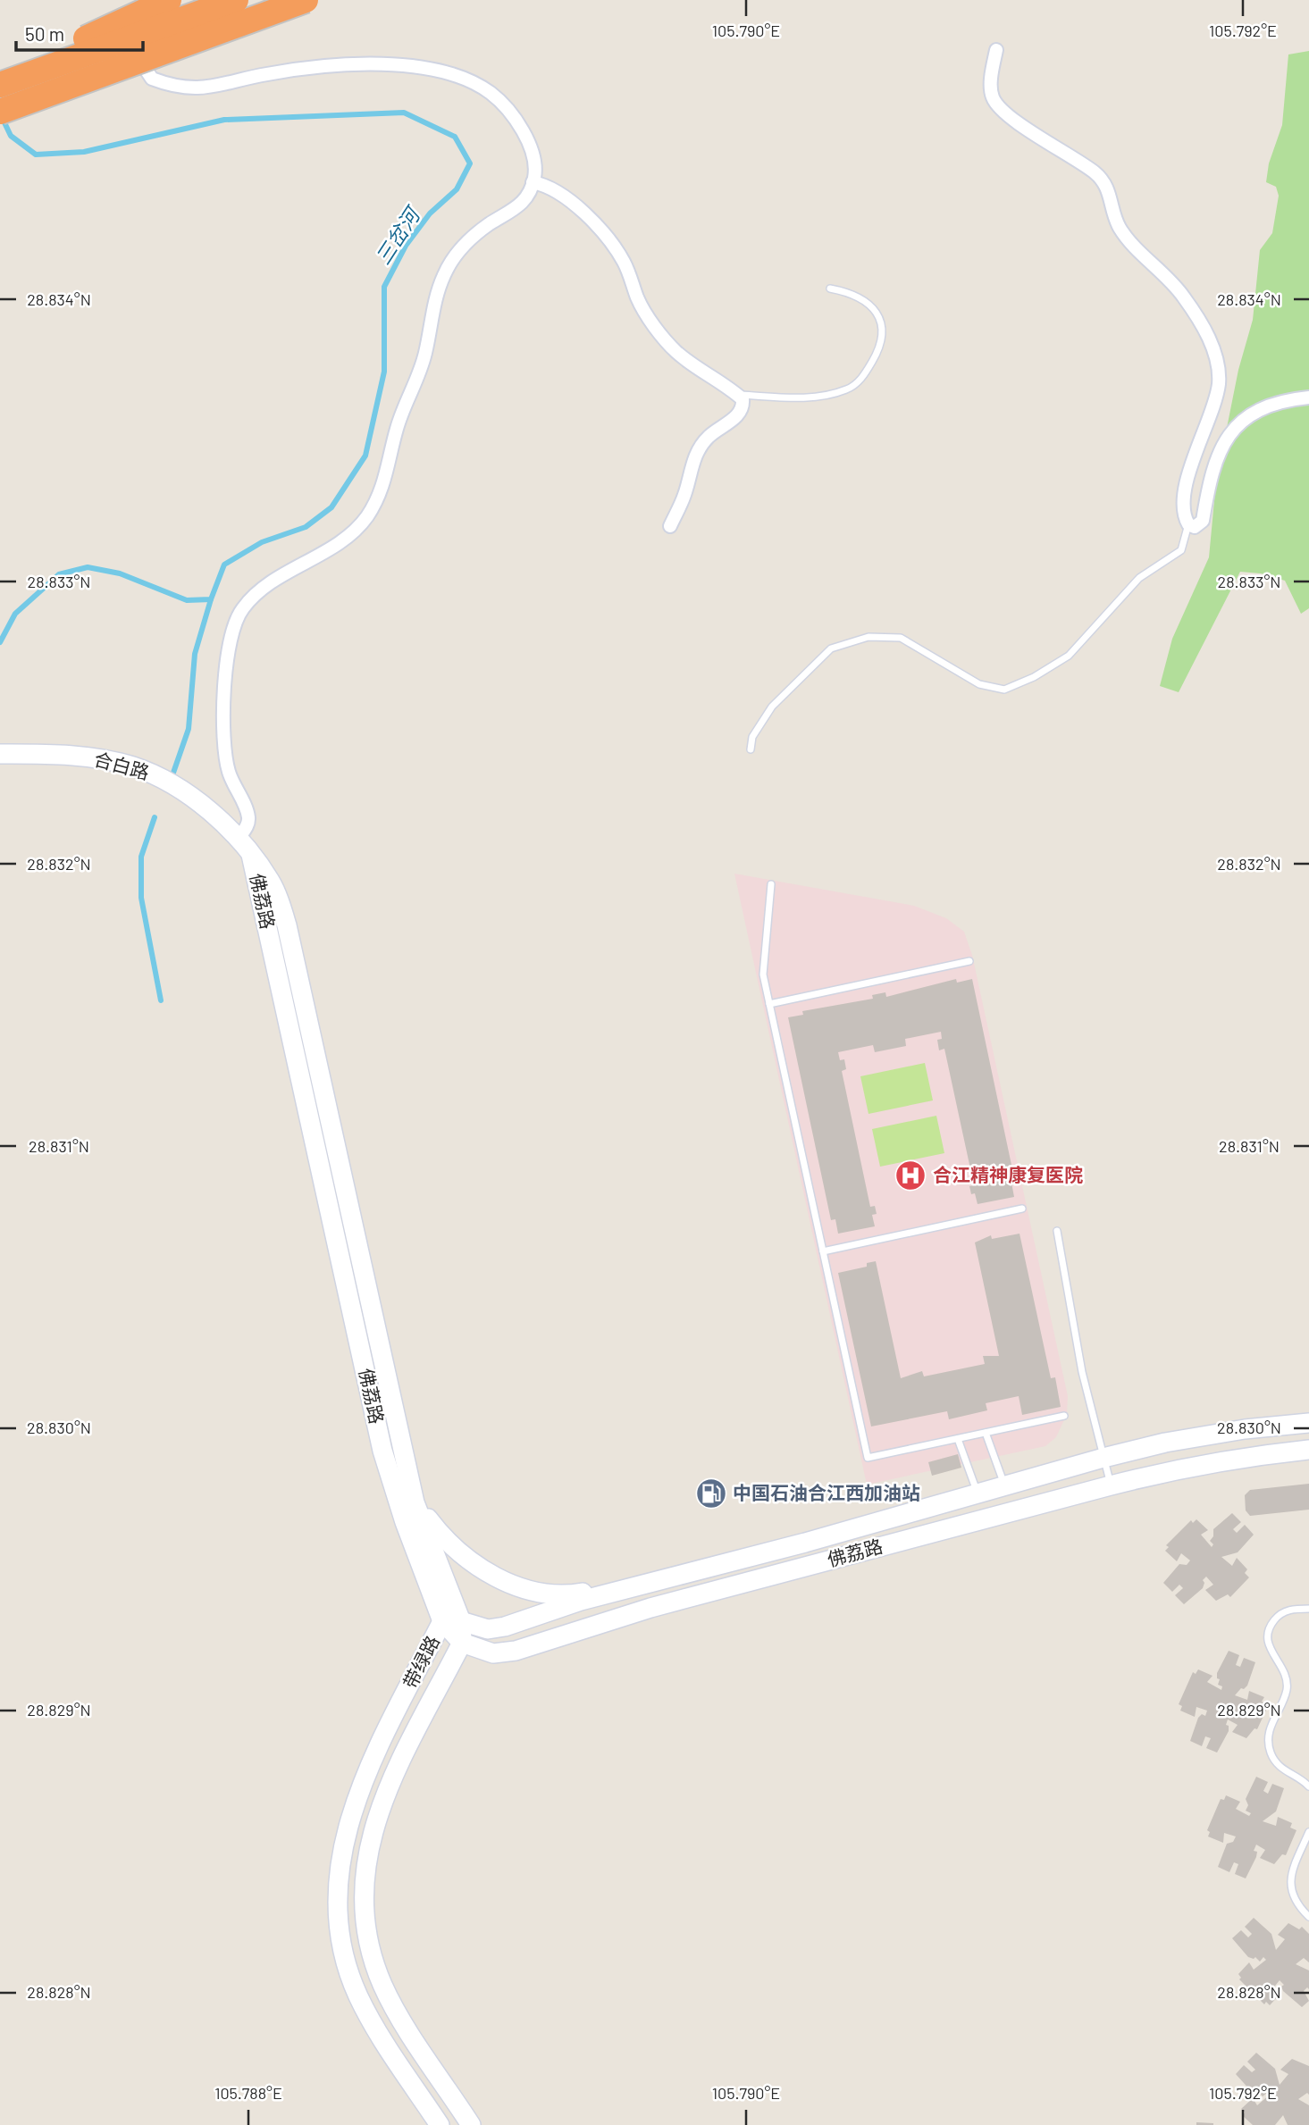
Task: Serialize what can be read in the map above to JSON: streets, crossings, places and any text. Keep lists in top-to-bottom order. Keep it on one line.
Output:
{"streets":{"main road":["合白路","佛荔路","带绿路"]},"crossings":[["合白路","佛荔路"],["佛荔路","带绿路"]],"water":["三岔河"],"places":{"hospital":["合江精神康复医院"],"fuel station":["中国石油合江西加油站"]},"scale_bar":"50 m","coordinates":["105.790°E","105.792°E","28.834°N","28.833°N","28.832°N","28.831°N","28.830°N","28.829°N","28.828°N","105.788°E"]}
